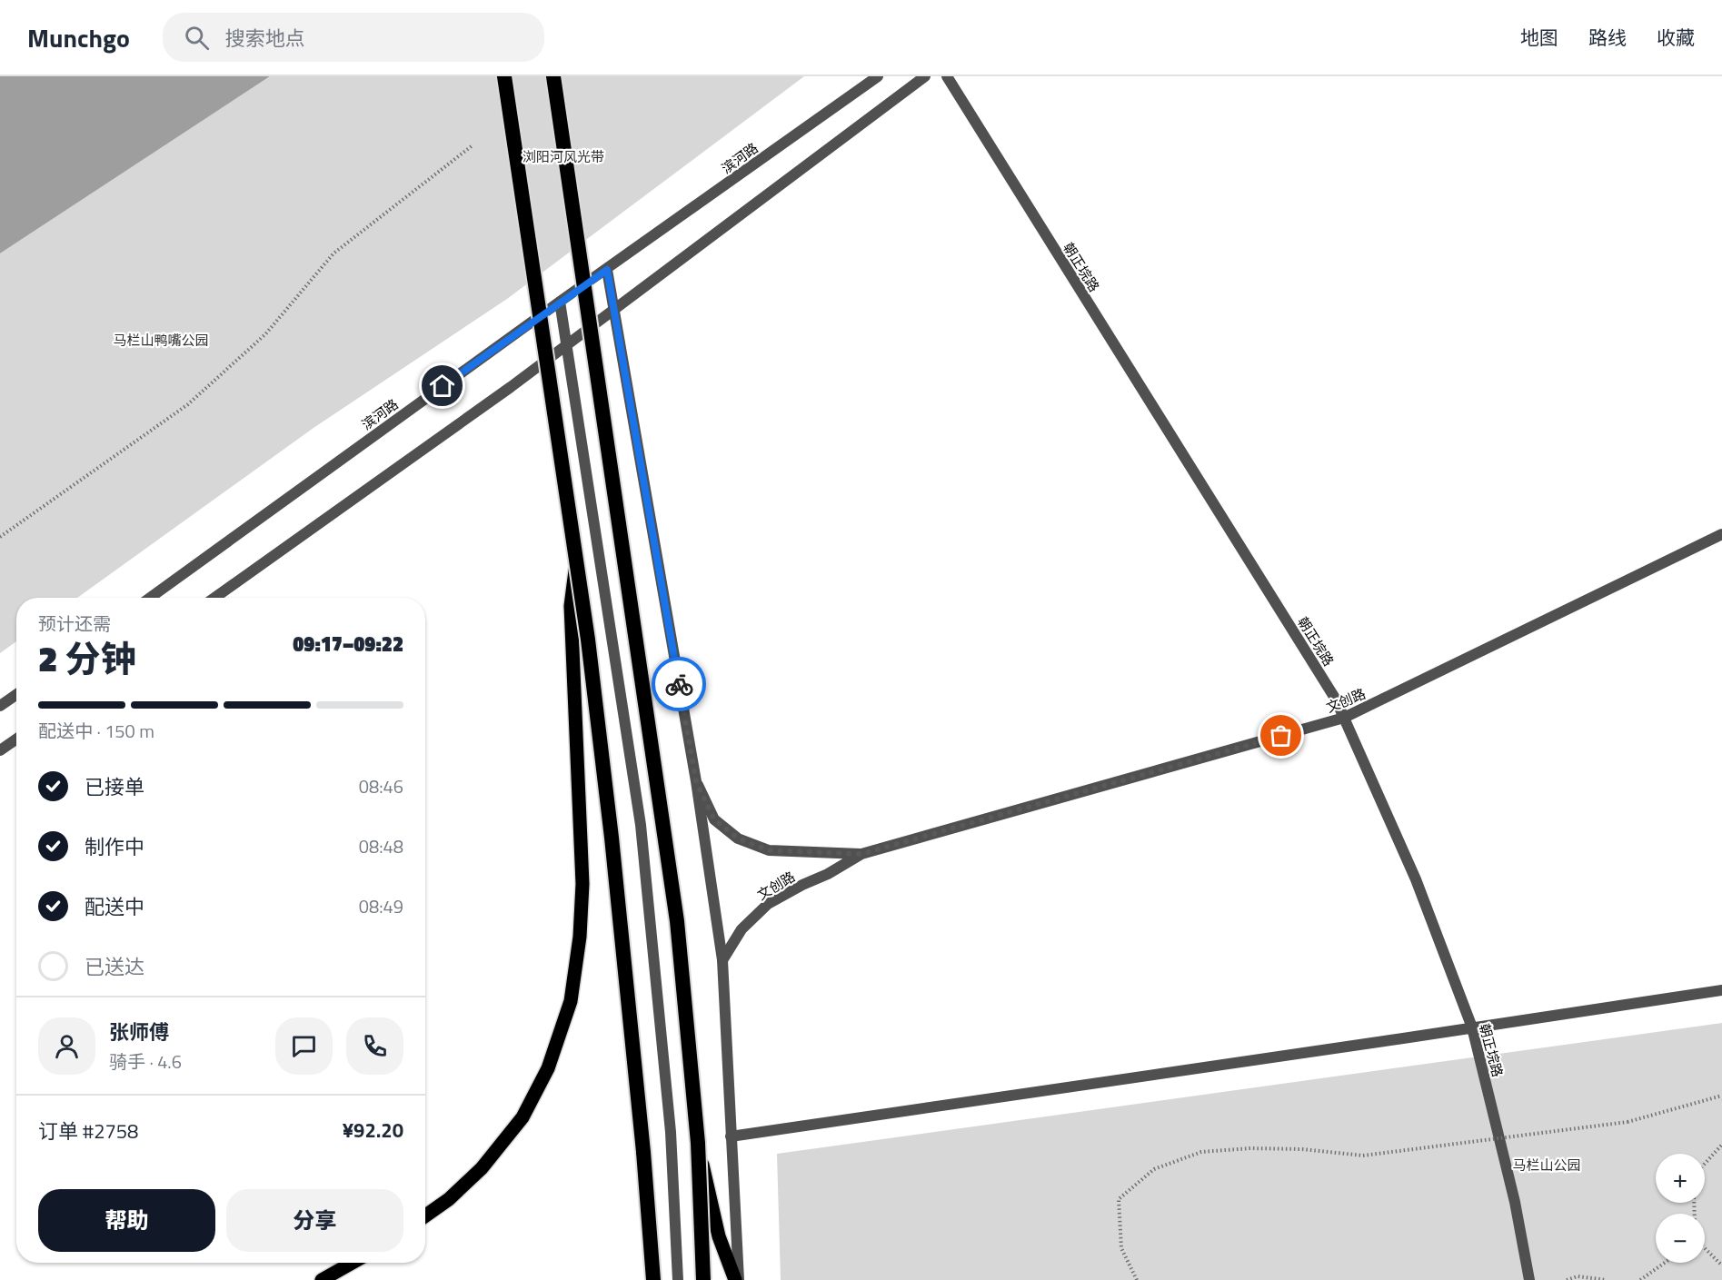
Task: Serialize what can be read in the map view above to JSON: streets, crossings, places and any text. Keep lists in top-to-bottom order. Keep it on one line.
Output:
{"streets":{"street":["滨河路","朝正垸路","文创路"]},"crossings":[["朝正垸路","文创路"]],"parks":["浏阳河风光带","马栏山鸭嘴公园","马栏山公园"],"page":{"header":"Munchgo","search":"搜索地点","nav":["地图","路线","收藏"],"heading":["2 分钟","预计还需","09:17–09:22"],"panel":["张师傅","骑手 · 4.6","订单 #2758","¥92.20"],"bar":"配送中 · 150 m","list":[["已接单","08:46"],["制作中","08:48"],["配送中","08:49"],"已送达"],"map_buttons":["+","−"],"buttons":["帮助","分享"]}}
